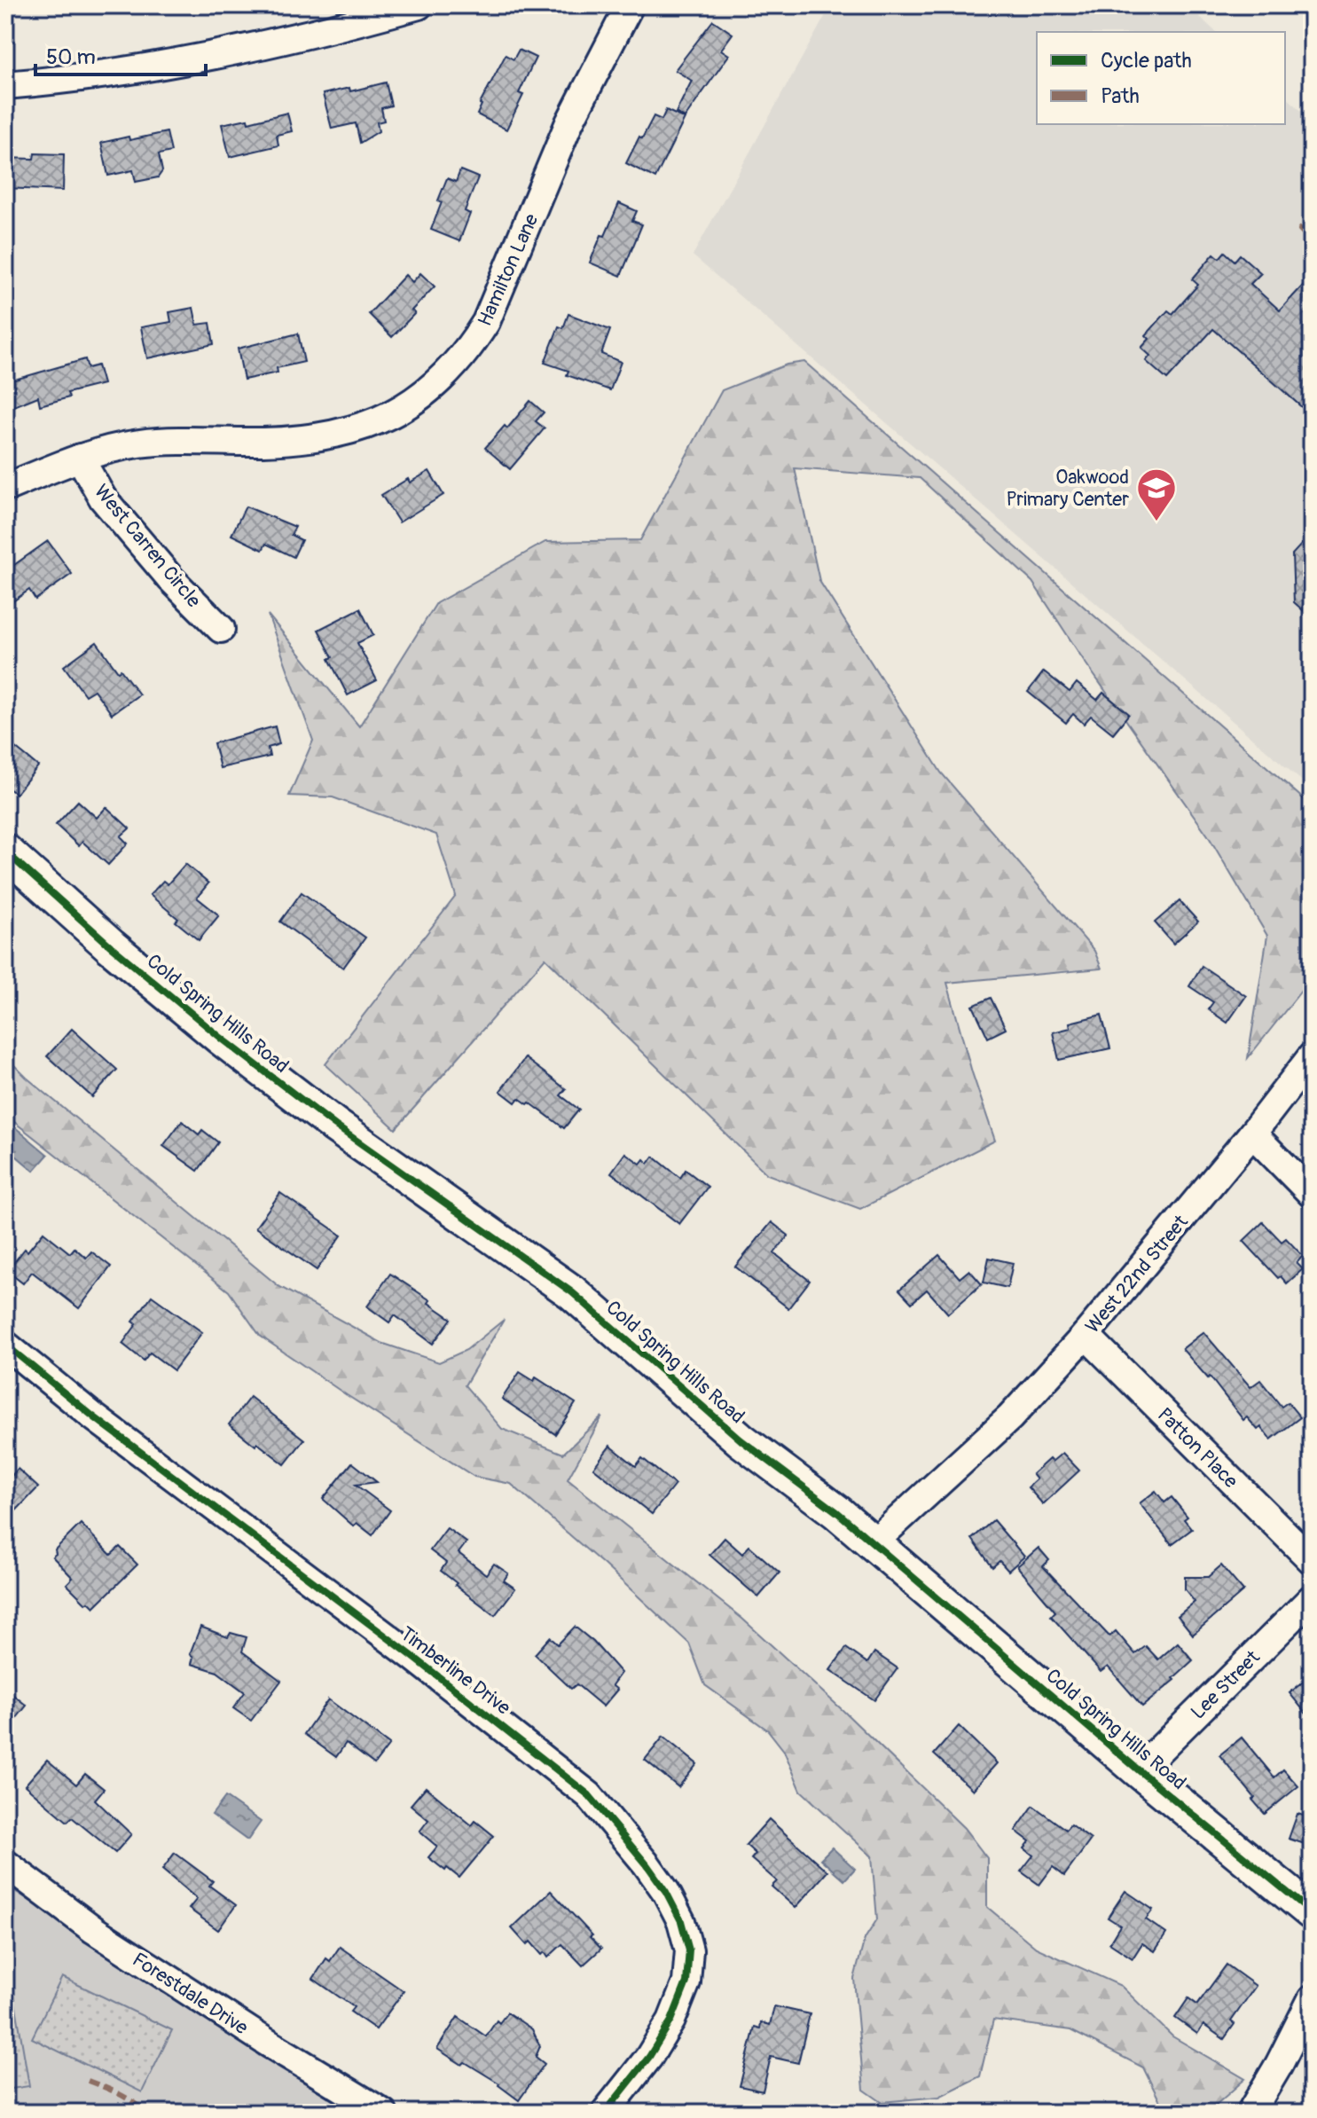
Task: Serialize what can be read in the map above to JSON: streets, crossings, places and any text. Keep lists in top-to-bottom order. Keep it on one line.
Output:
{"streets":{"street":["Hamilton Lane","West Carren Circle","Cold Spring Hills Road","West 22nd Street","Patton Place","Timberline Drive","Lee Street","Forestdale Drive"]},"crossings":[["Hamilton Lane","West Carren Circle"],["Cold Spring Hills Road","West 22nd Street"],["Cold Spring Hills Road","Lee Street"],["West 22nd Street","Patton Place"]],"places":{"school or university":["Oakwood Primary Center"]},"legend":["Cycle path","Path"],"scale_bar":"50 m"}
